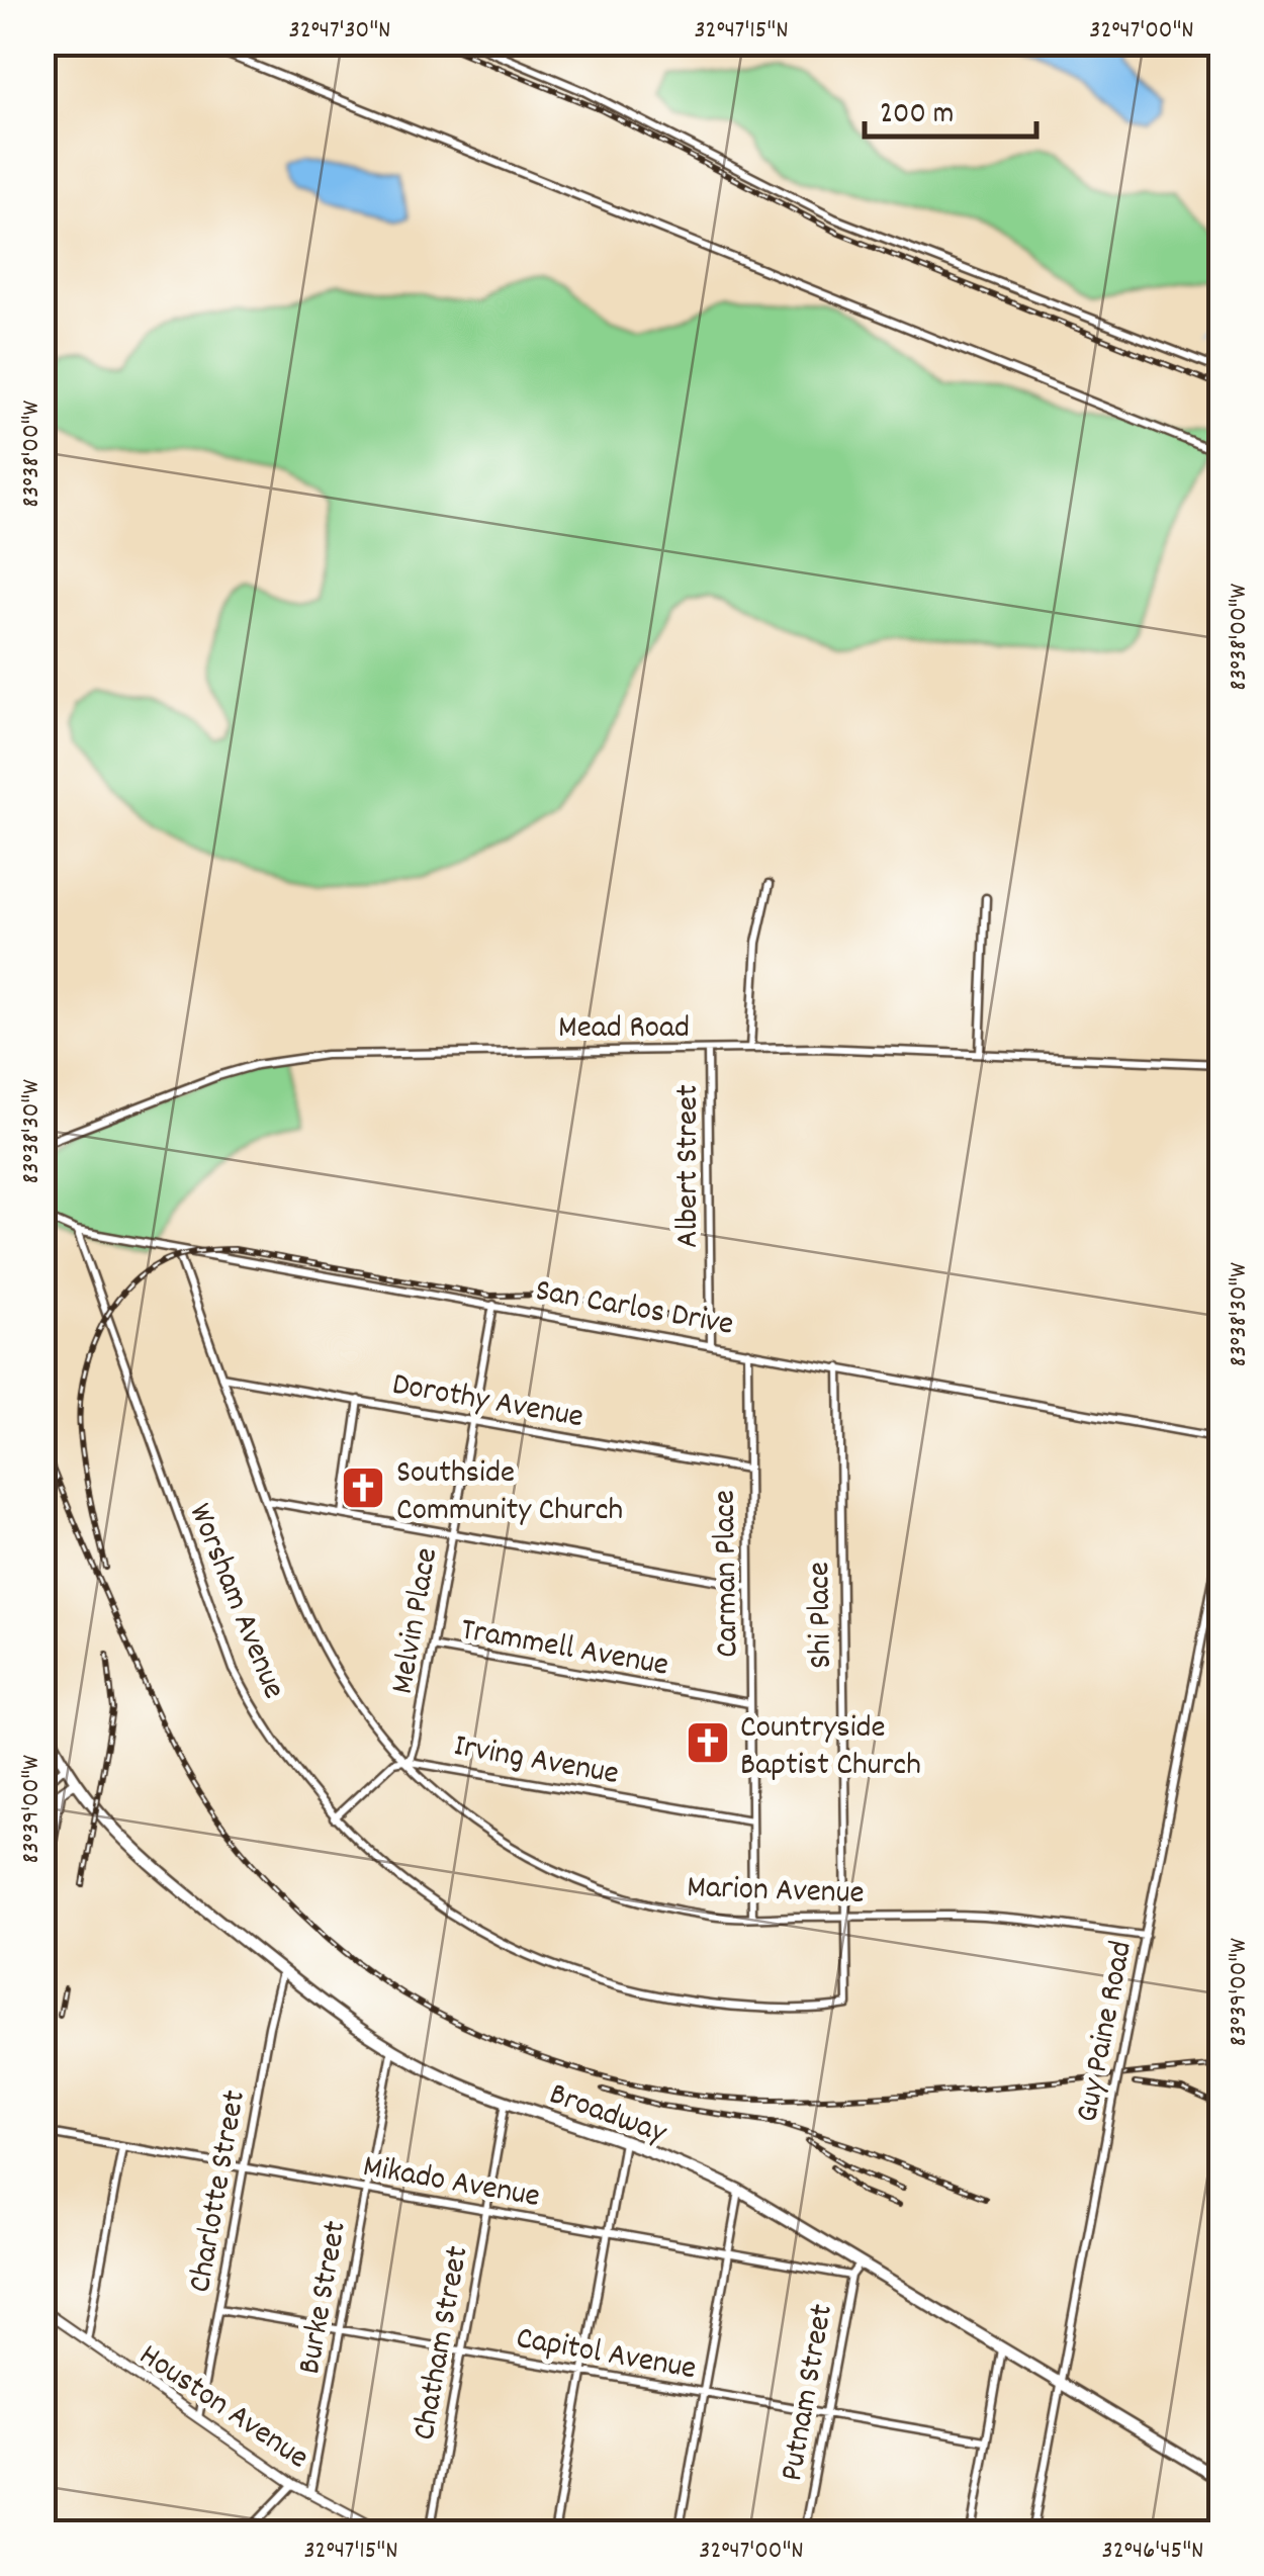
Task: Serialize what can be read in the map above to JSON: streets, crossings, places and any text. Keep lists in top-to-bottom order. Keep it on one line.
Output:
{"streets":{"main road":["Broadway"],"street":["Mead Road","Albert Street","San Carlos Drive","Dorothy Avenue","Carman Place","Worsham Avenue","Shi Place","Melvin Place","Trammell Avenue","Irving Avenue","Marion Avenue","Guy Paine Road","Mikado Avenue","Charlotte Street","Burke Street","Chatham Street","Capitol Avenue","Putnam Street","Houston Avenue"]},"crossings":[["Mead Road","Albert Street"],["Albert Street","San Carlos Drive"],["San Carlos Drive","Carman Place"],["San Carlos Drive","Worsham Avenue"],["San Carlos Drive","Shi Place"],["San Carlos Drive","Melvin Place"],["San Carlos Drive","Marion Avenue"],["Dorothy Avenue","Carman Place"],["Dorothy Avenue","Melvin Place"],["Dorothy Avenue","Marion Avenue"],["Carman Place","Trammell Avenue"],["Carman Place","Irving Avenue"],["Carman Place","Marion Avenue"],["Worsham Avenue","Shi Place"],["Worsham Avenue","Irving Avenue"],["Shi Place","Marion Avenue"],["Melvin Place","Trammell Avenue"],["Melvin Place","Irving Avenue"],["Melvin Place","Marion Avenue"],["Irving Avenue","Marion Avenue"],["Marion Avenue","Guy Paine Road"],["Guy Paine Road","Broadway"],["Broadway","Charlotte Street"],["Broadway","Burke Street"],["Broadway","Chatham Street"],["Broadway","Putnam Street"],["Mikado Avenue","Charlotte Street"],["Mikado Avenue","Burke Street"],["Mikado Avenue","Chatham Street"],["Mikado Avenue","Putnam Street"],["Charlotte Street","Capitol Avenue"],["Charlotte Street","Houston Avenue"],["Burke Street","Capitol Avenue"],["Burke Street","Houston Avenue"],["Chatham Street","Capitol Avenue"],["Capitol Avenue","Putnam Street"]],"places":{"church":["Southside Community Church","Countryside Baptist Church"]},"scale_bar":"200 m","coordinates":["32°47'30\"N","32°47'15\"N","32°47'00\"N","83°38'00\"W","83°38'30\"W","83°39'00\"W","32°46'45\"N"]}
